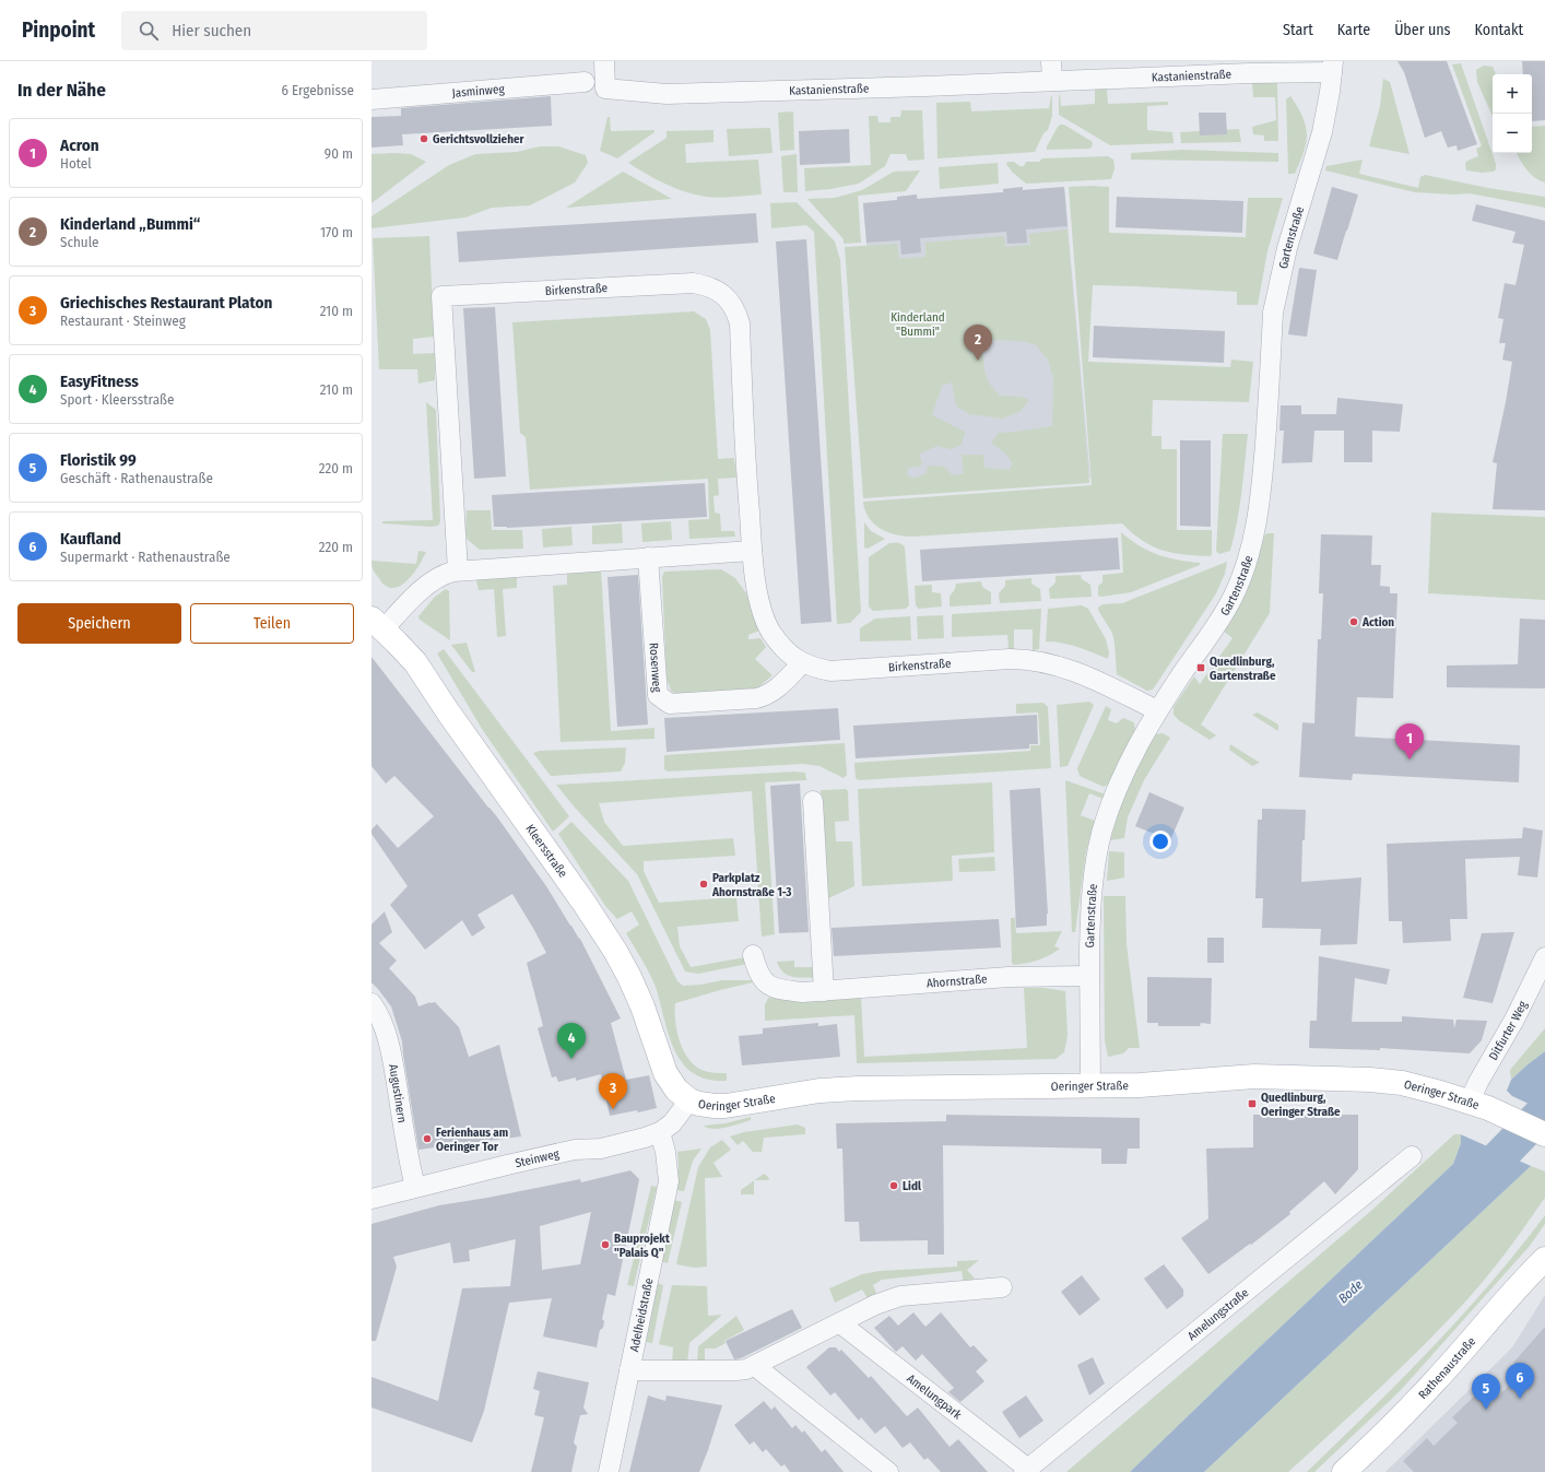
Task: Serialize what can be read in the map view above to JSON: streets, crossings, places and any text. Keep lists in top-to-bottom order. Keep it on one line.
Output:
{"streets":{"main road":["Kleersstraße","Oeringer Straße","Rathenaustraße"],"street":["Kastanienstraße","Jasminweg","Gartenstraße","Birkenstraße","Rosenweg","Ahornstraße","Ditfurter Weg","Augustinern","Steinweg","Amelungstraße","Adelheidstraße","Amelungpark"]},"crossings":[["Kastanienstraße","Gartenstraße"],["Gartenstraße","Birkenstraße"],["Gartenstraße","Ahornstraße"],["Gartenstraße","Oeringer Straße"],["Birkenstraße","Rosenweg"],["Kleersstraße","Oeringer Straße"],["Kleersstraße","Steinweg"],["Ditfurter Weg","Oeringer Straße"],["Oeringer Straße","Steinweg"],["Augustinern","Steinweg"],["Steinweg","Adelheidstraße"],["Amelungstraße","Amelungpark"]],"water":["Bode"],"parks":["Kinderland \"Bummi\""],"places":{"other":["Gerichtsvollzieher","Action","Parkplatz Ahornstraße 1-3","Ferienhaus am Oeringer Tor","Lidl","Bauprojekt \"Palais Q\""],"transit":["Quedlinburg, Gartenstraße","Quedlinburg, Oeringer Straße"]},"page":{"header":"Pinpoint","search":"Hier suchen","nav":["Start","Karte","Über uns","Kontakt"],"heading":["In der Nähe","6 Ergebnisse"],"map_buttons":["+","−"],"list":[{"mark":"1","name":"Acron","note":"Hotel","value":"90 m"},{"mark":"2","name":"Kinderland „Bummi“","note":"Schule","value":"170 m"},{"mark":"3","name":"Griechisches Restaurant Platon","note":"Restaurant · Steinweg","value":"210 m"},{"mark":"4","name":"EasyFitness","note":"Sport · Kleersstraße","value":"210 m"},{"mark":"5","name":"Floristik 99","note":"Geschäft · Rathenaustraße","value":"220 m"},{"mark":"6","name":"Kaufland","note":"Supermarkt · Rathenaustraße","value":"220 m"}],"pins":["2","1","4","3","6","5"],"buttons":["Speichern","Teilen"]}}
